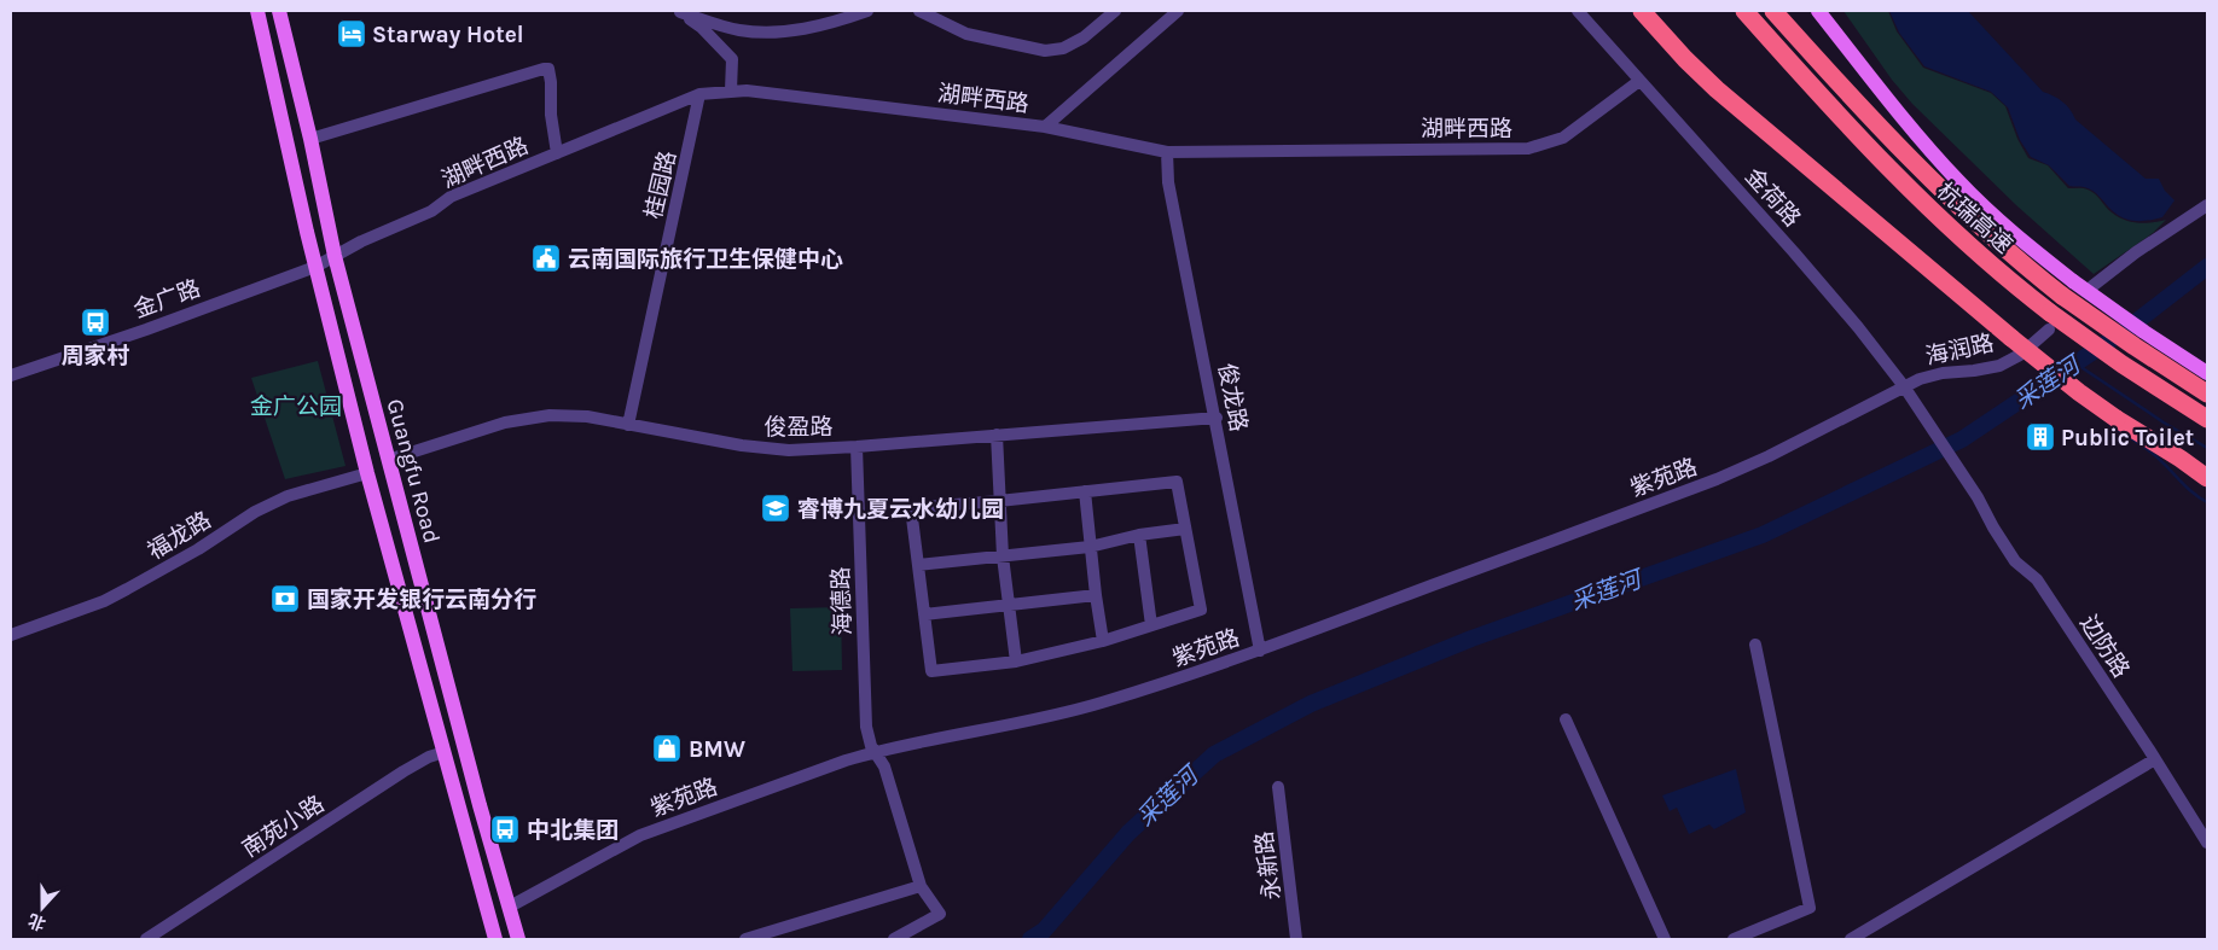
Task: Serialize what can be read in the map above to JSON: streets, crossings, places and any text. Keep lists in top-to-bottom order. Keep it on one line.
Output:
{"streets":{"highway":["杭瑞高速"],"main road":["Guangfu Road"],"street":["湖畔西路","桂园路","金荷路","金广路","海润路","俊龙路","俊盈路","紫苑路","福龙路","海德路","边防路","南苑小路","永新路"]},"crossings":[["湖畔西路","桂园路"],["湖畔西路","金荷路"],["湖畔西路","金广路"],["湖畔西路","俊龙路"],["湖畔西路","Guangfu Road"],["桂园路","俊盈路"],["金荷路","海润路"],["金荷路","紫苑路"],["金荷路","边防路"],["杭瑞高速","海润路"],["金广路","Guangfu Road"],["海润路","紫苑路"],["俊龙路","俊盈路"],["俊龙路","紫苑路"],["俊盈路","Guangfu Road"],["俊盈路","海德路"],["Guangfu Road","紫苑路"],["Guangfu Road","福龙路"],["Guangfu Road","南苑小路"],["紫苑路","海德路"]],"water":["采莲河"],"parks":["金广公园"],"places":{"hotel":["Starway Hotel"],"public building":["云南国际旅行卫生保健中心"],"bus stop":["周家村","中北集团"],"building":["Public Toilet"],"school or university":["睿博九夏云水幼儿园"],"bank":["国家开发银行云南分行"],"shop":["BMW"]},"north":"bottom"}
